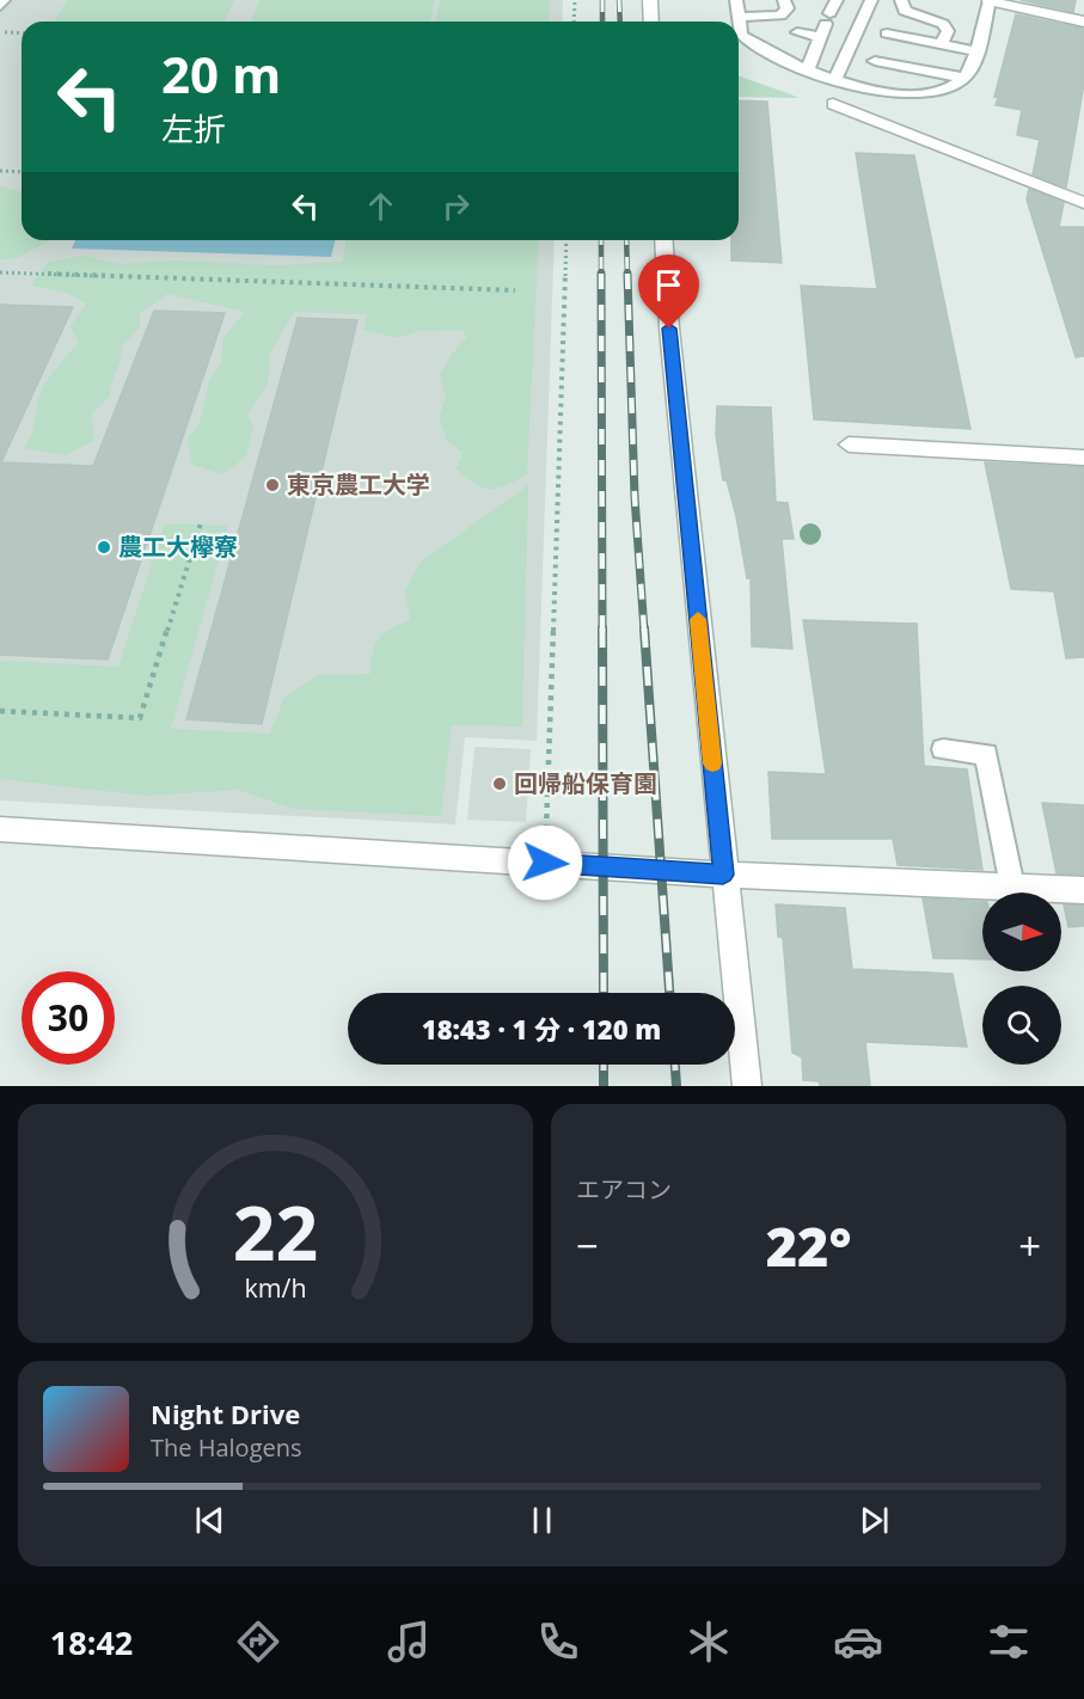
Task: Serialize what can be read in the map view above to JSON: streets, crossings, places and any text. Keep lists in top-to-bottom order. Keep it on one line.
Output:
{"places":["東京農工大学","農工大欅寮","回帰船保育園"],"north":"right","page":{"turn":["20 m","左折"],"limit":"30","trip":"18:43 · 1 分 · 120 m","tile":"エアコン","heat":["−","22°","+"],"song":["Night Drive","The Halogens"],"tabs":"18:42","gauge":["22","km/h"]}}
